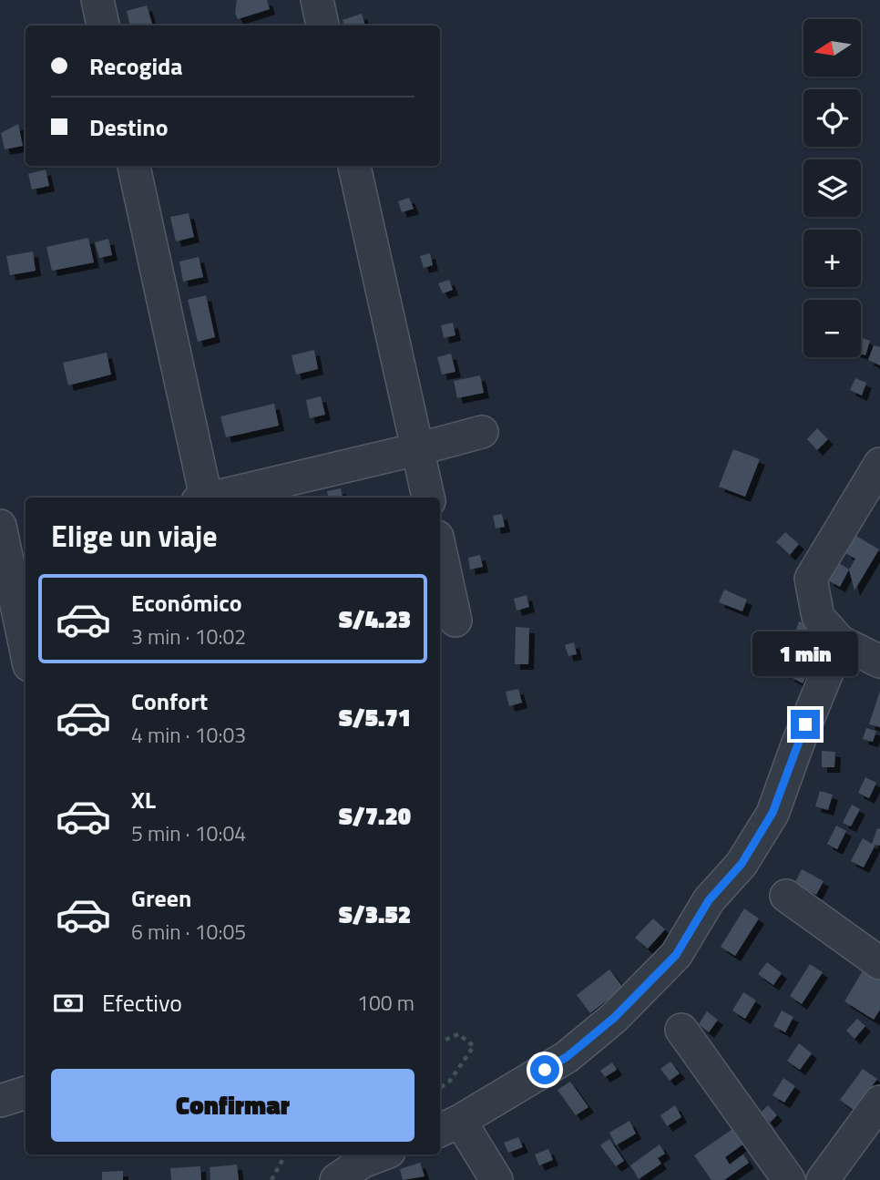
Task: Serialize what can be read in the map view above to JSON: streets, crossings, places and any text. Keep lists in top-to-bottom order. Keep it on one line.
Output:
{"north":"left","page":{"map_buttons":["+","−"],"banner":["Recogida","Destino"],"heading":"Elige un viaje","list":[{"name":"Económico","note":"3 min · 10:02","value":"S/4.23"},{"name":"Confort","note":"4 min · 10:03","value":"S/5.71"},{"name":"XL","note":"5 min · 10:04","value":"S/7.20"},{"name":"Green","note":"6 min · 10:05","value":"S/3.52"}],"bubble":"1 min","pay":["Efectivo","100 m"],"buttons":"Confirmar"}}
